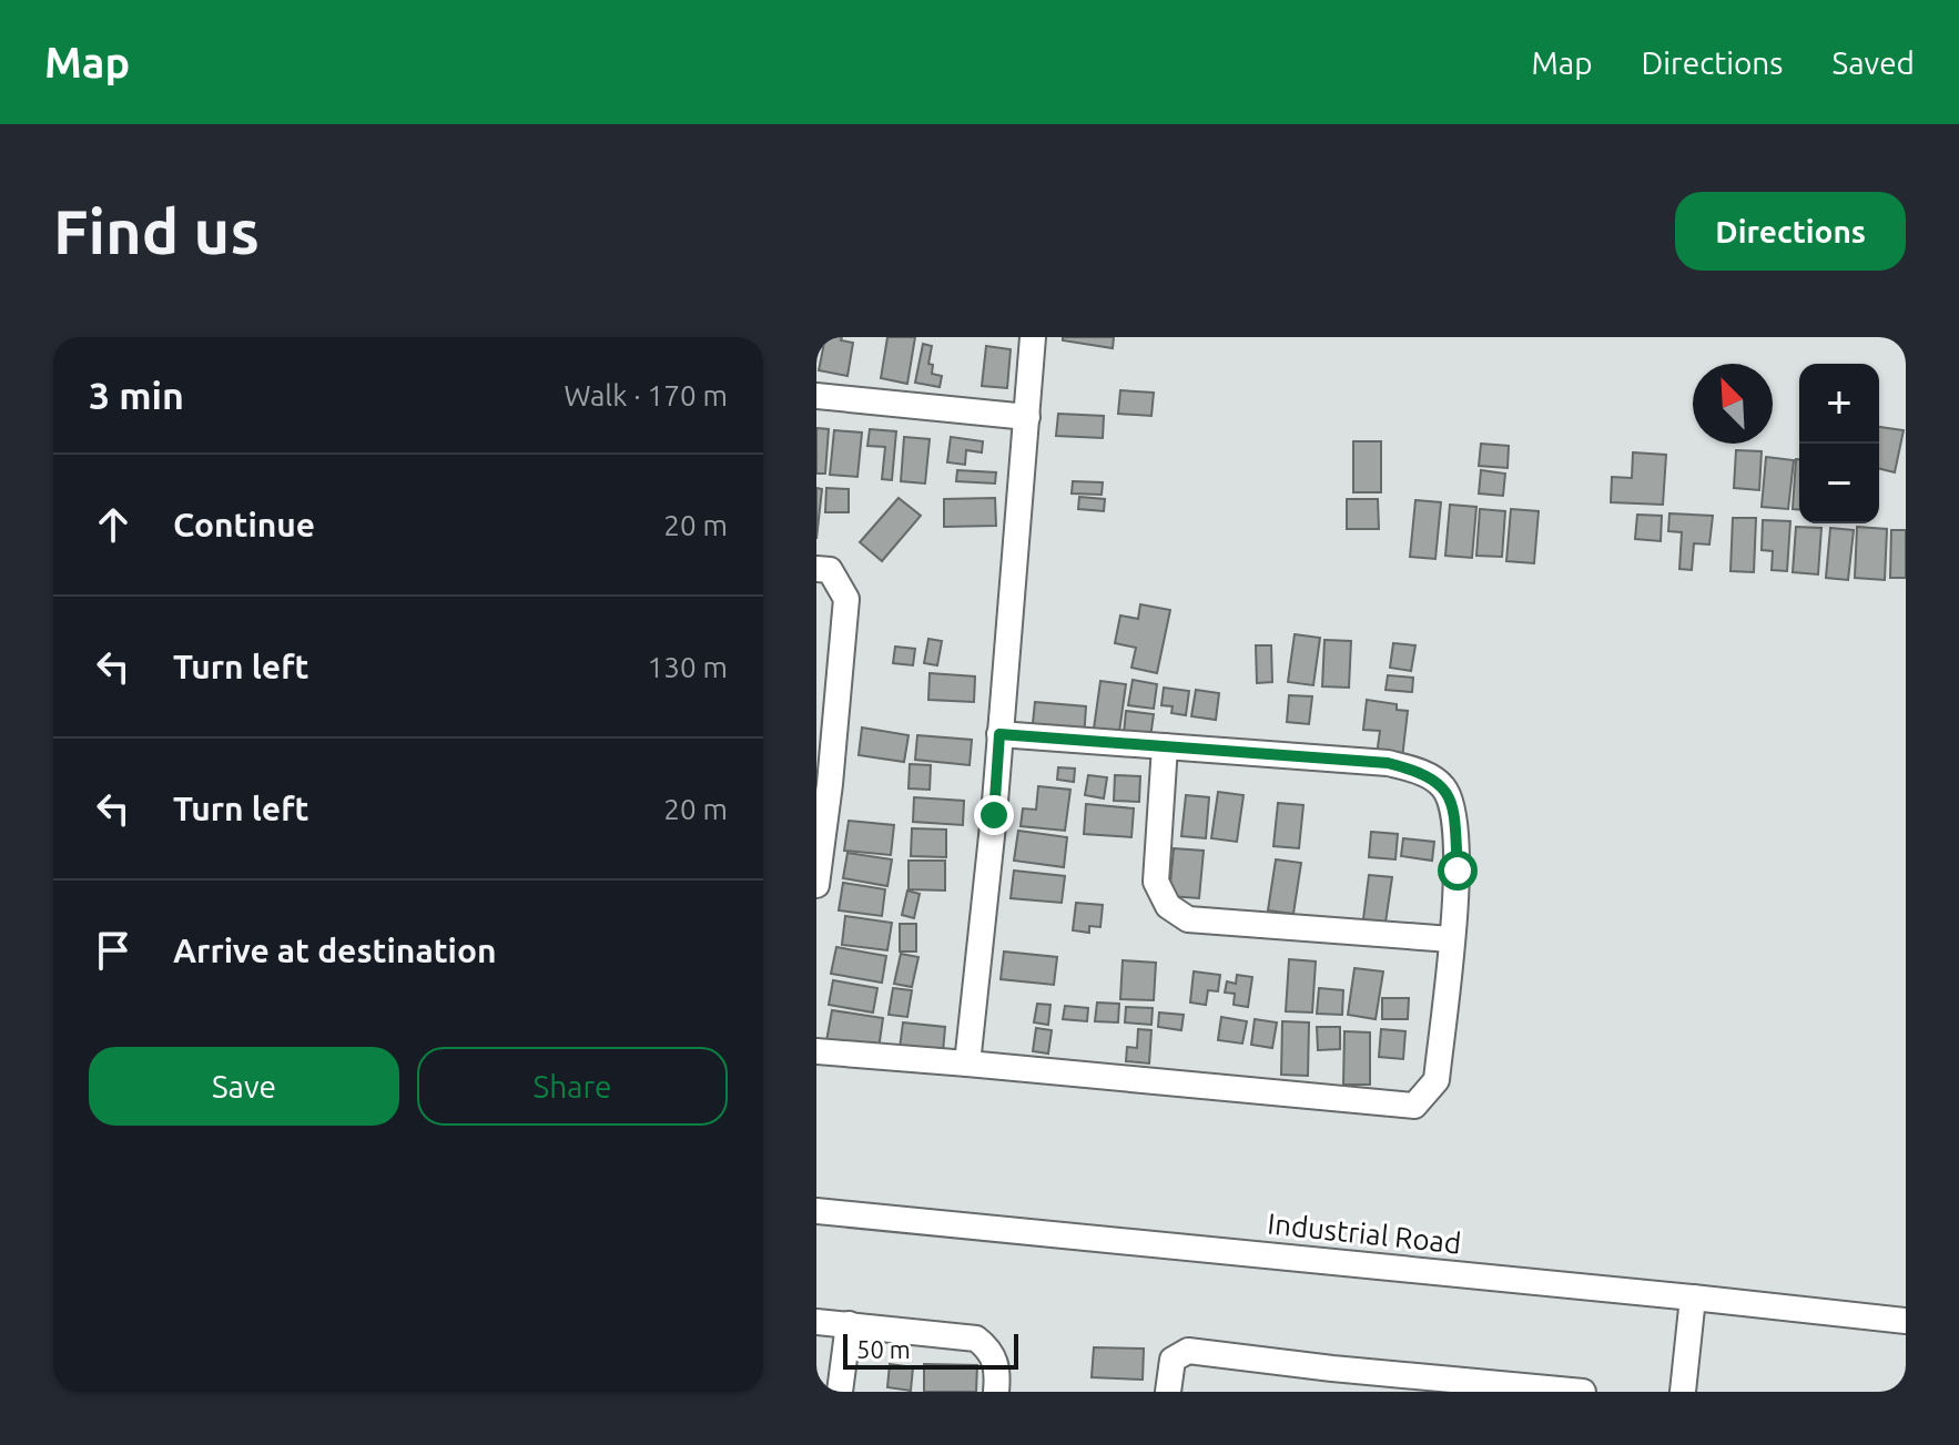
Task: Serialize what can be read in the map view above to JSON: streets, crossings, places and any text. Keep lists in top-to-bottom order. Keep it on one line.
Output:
{"streets":{"street":["Industrial Road"]},"scale_bar":"50 m","north":"top left","page":{"header":"Map","nav":["Map","Directions","Saved"],"buttons":["Directions",["Save","Share"]],"title":"Find us","heading":["3 min","Walk · 170 m"],"map_buttons":["+","−"],"list":[["Continue","20 m"],["Turn left","130 m"],["Turn left","20 m"],"Arrive at destination"],"scale":"50 m"}}
